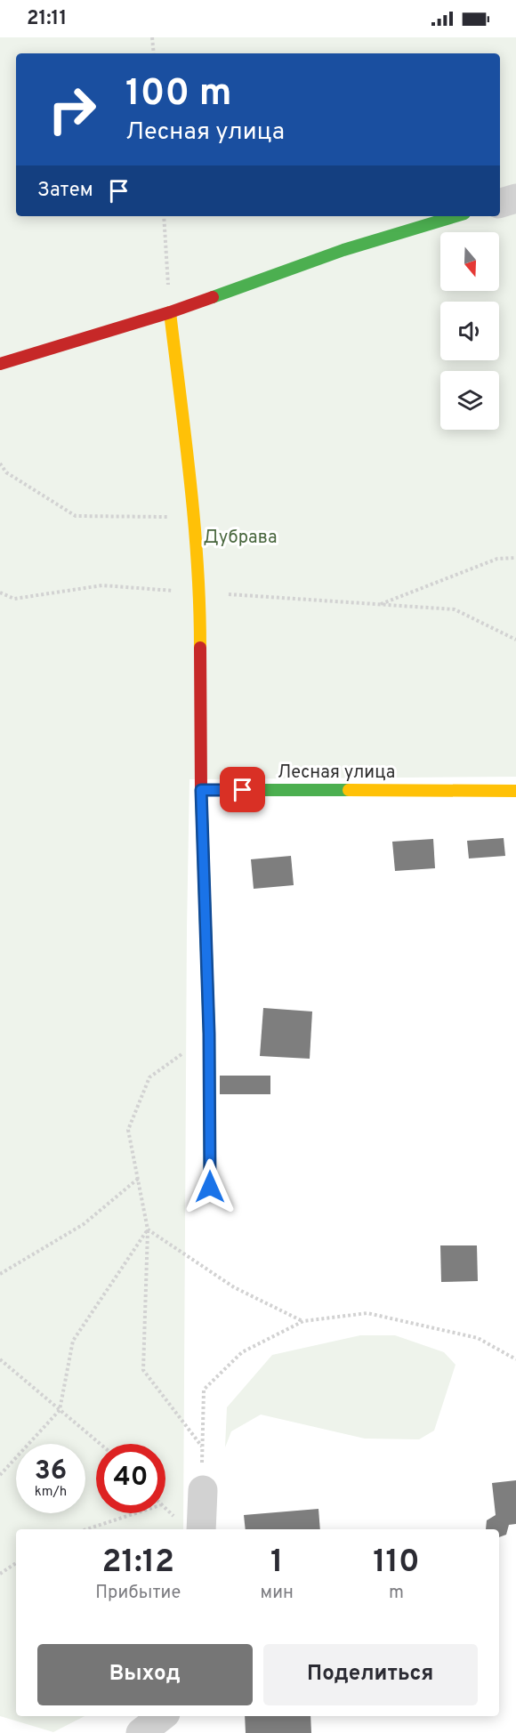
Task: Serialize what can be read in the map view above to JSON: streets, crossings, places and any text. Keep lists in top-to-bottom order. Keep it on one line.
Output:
{"streets":{"street":["Лесная улица"]},"parks":["Дубрава"],"north":"bottom","page":{"status":"21:11","turn":["100 m","Лесная улица"],"then":"Затем","speed":"36 km/h","limit":"40","eta":["21:12","Прибытие","1","мин","110","m"],"buttons":["Выход","Поделиться"]}}
